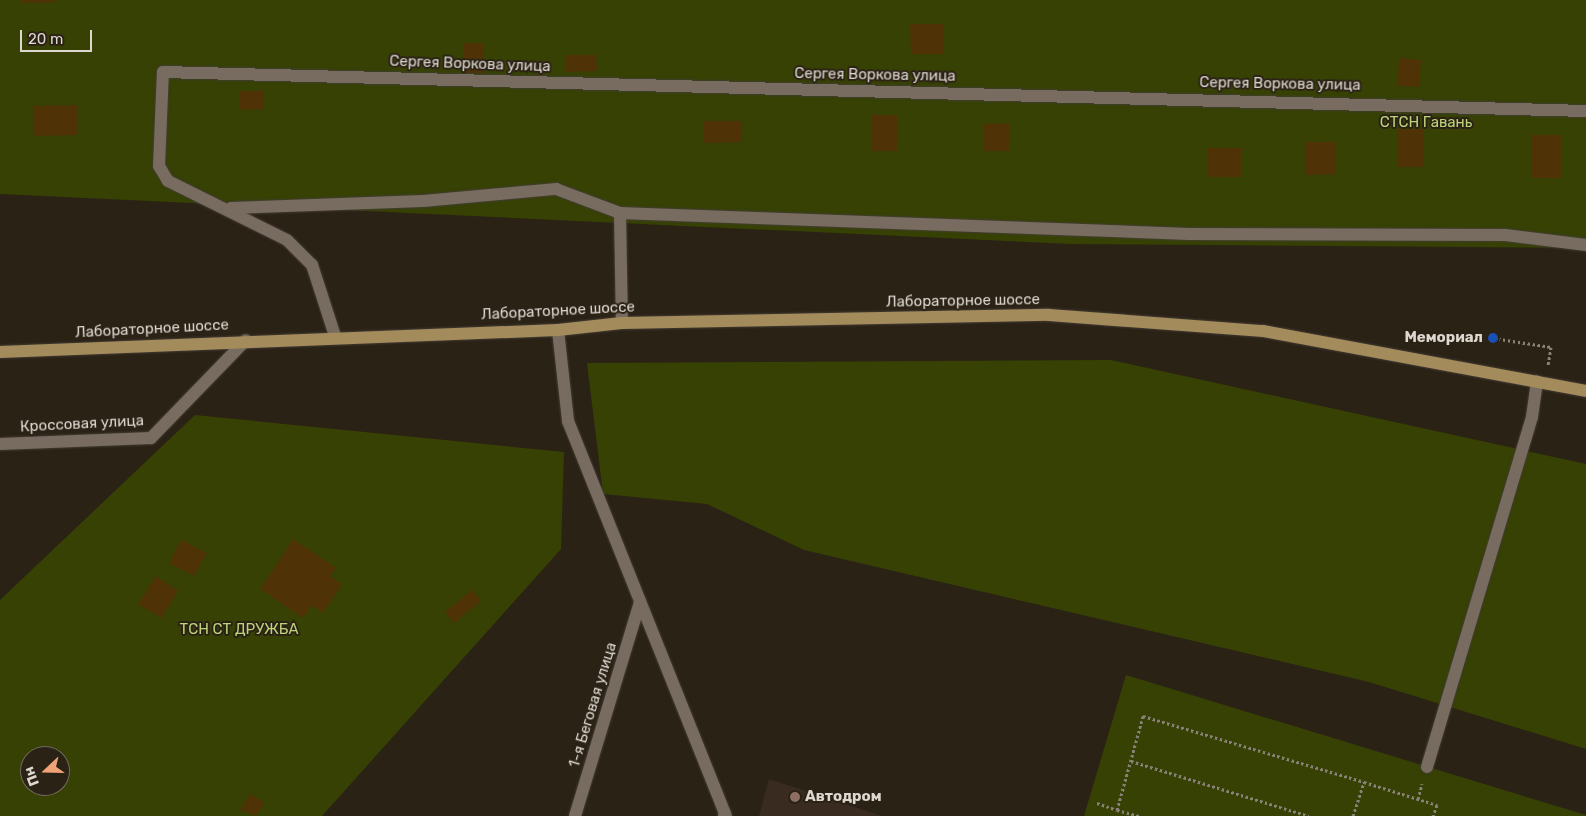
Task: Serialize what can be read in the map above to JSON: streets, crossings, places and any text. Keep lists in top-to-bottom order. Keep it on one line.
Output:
{"streets":{"main road":["Лабораторное шоссе"],"street":["Сергея Воркова улица","Кроссовая улица","1-я Беговая улица"]},"crossings":[["Лабораторное шоссе","Кроссовая улица"]],"parks":["СТСН Гавань","ТСН СТ ДРУЖБА"],"places":["Мемориал","Автодром"],"scale_bar":"20 m","north":"left"}
